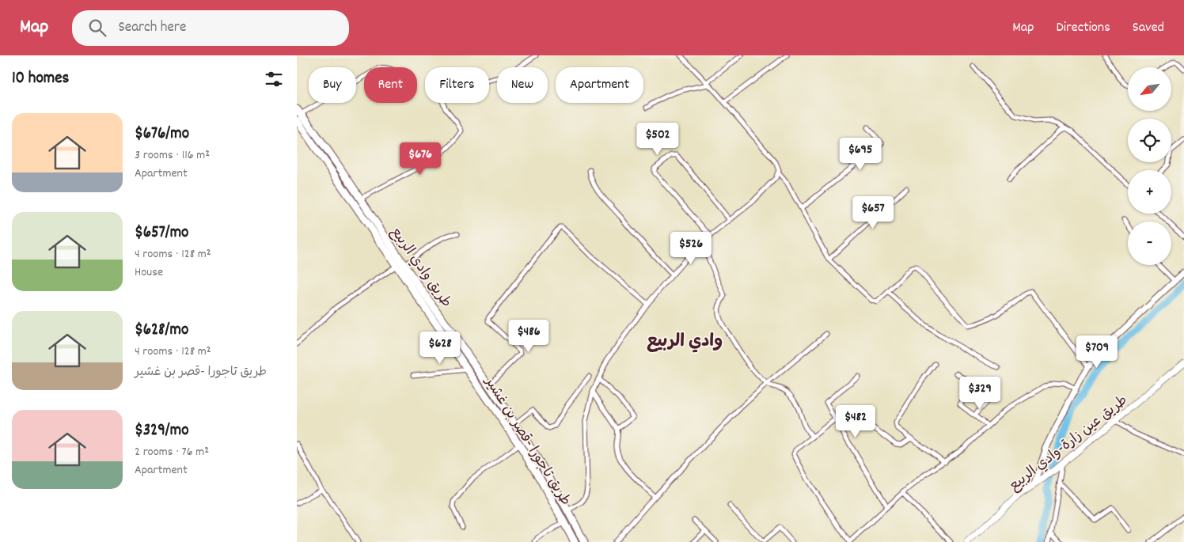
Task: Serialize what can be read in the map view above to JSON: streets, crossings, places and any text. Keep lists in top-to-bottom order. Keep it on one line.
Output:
{"streets":{"highway":["طريق وادي الربيع","طريق تاجورا -قصر بن غشير"],"main road":["طريق عين زارة-وادي الربيع"]},"crossings":[["طريق وادي الربيع","طريق تاجورا -قصر بن غشير"]],"districts":["وادي الربيع"],"north":"bottom left","page":{"header":"Map","search":"Search here","nav":["Map","Directions","Saved"],"heading":"10 homes","map_buttons":["+","−"],"chip":["Buy","Rent","Filters","New","Apartment"],"list":[{"name":"$676/mo","note":"3 rooms · 116 m² · Apartment"},{"name":"$657/mo","note":"4 rooms · 128 m² · House"},{"name":"$628/mo","note":"4 rooms · 128 m² · طريق تاجورا -قصر بن غشير"},{"name":"$329/mo","note":"2 rooms · 76 m² · Apartment"}],"price":["$502","$695","$676","$657","$526","$486","$628","$709","$329","$482"]}}
